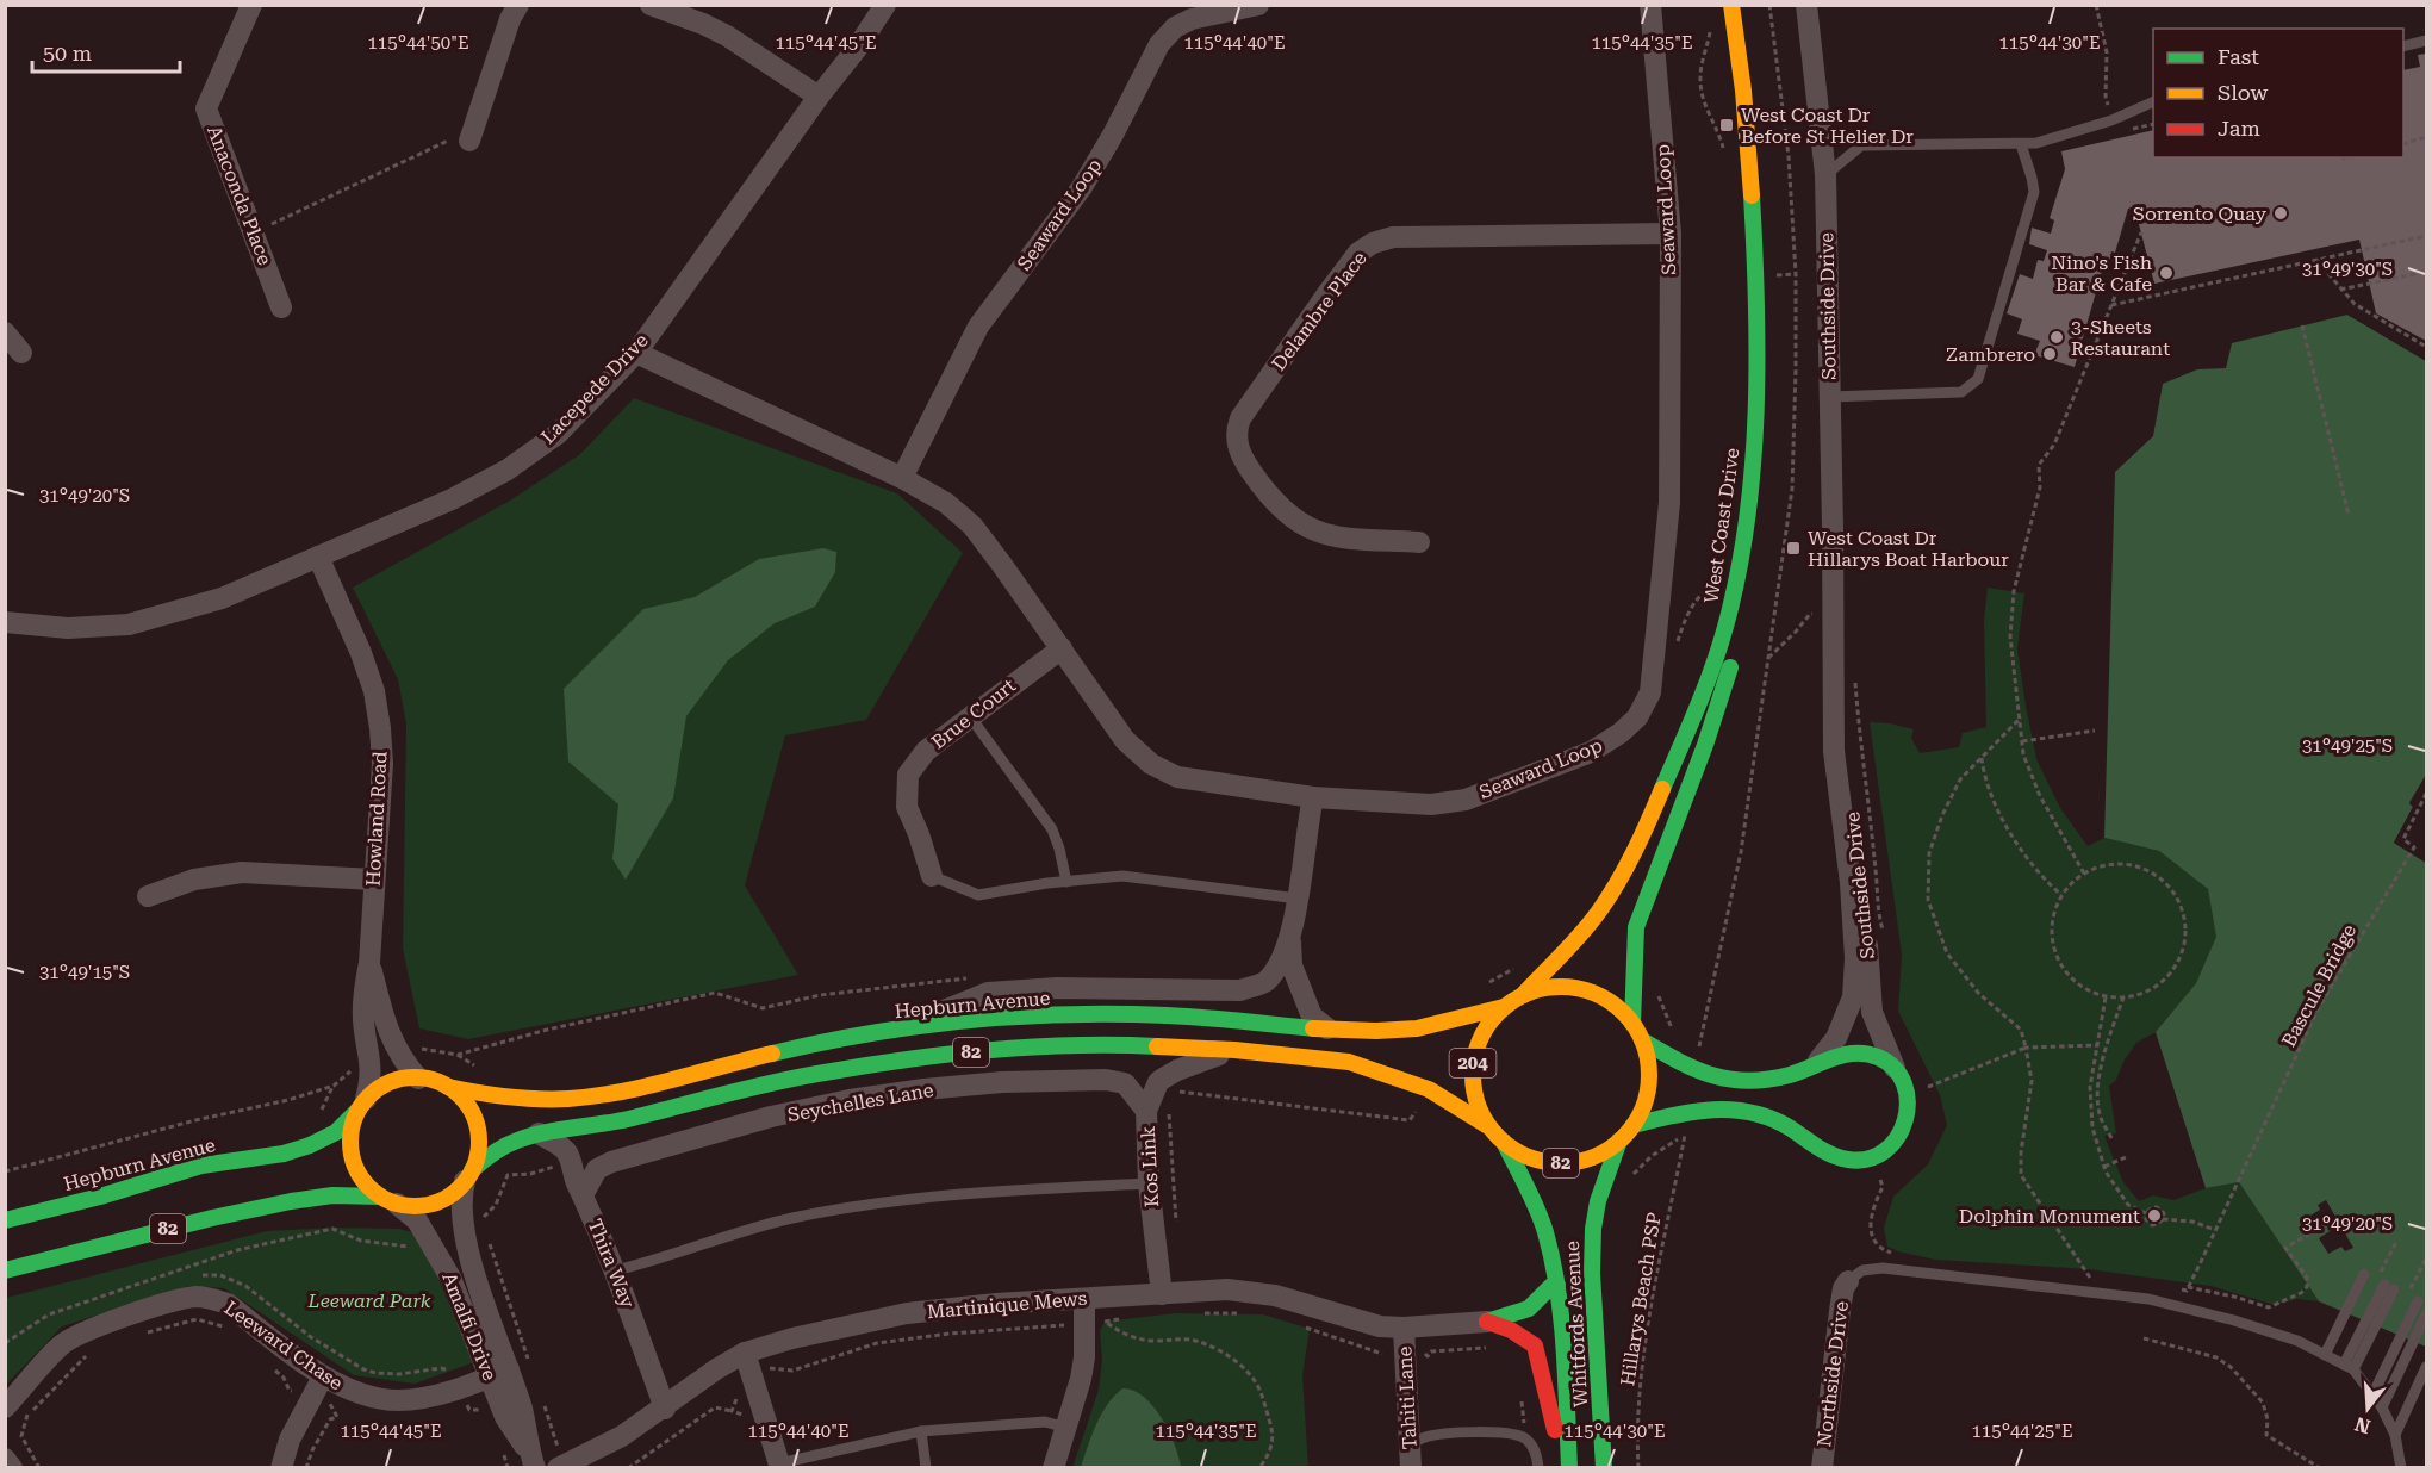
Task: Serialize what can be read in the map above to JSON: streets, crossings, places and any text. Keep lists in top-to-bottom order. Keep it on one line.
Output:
{"streets":{"main road":["West Coast Drive","Hepburn Avenue","82","204","Whitfords Avenue"],"street":["Anaconda Place","Seaward Loop","Southside Drive","Delambre Place","Lacepede Drive","Brue Court","Howland Road","Seychelles Lane","Kos Link","Thira Way","Martinique Mews","Amalfi Drive","Leeward Chase","Northside Drive","Tahiti Lane"],"path":["Bascule Bridge","Hillarys Beach PSP"]},"crossings":[["Seaward Loop","Delambre Place"],["Seaward Loop","Lacepede Drive"],["Seaward Loop","Brue Court"],["Lacepede Drive","Howland Road"],["West Coast Drive","Hepburn Avenue"],["West Coast Drive","82"],["West Coast Drive","204"],["West Coast Drive","Whitfords Avenue"],["Howland Road","Hepburn Avenue"],["Howland Road","82"],["Howland Road","Amalfi Drive"],["Hepburn Avenue","82"],["Hepburn Avenue","204"],["Hepburn Avenue","Whitfords Avenue"],["Hepburn Avenue","Amalfi Drive"],["82","204"],["82","Kos Link"],["82","Thira Way"],["82","Whitfords Avenue"],["82","Amalfi Drive"],["204","Whitfords Avenue"],["Seychelles Lane","Kos Link"],["Seychelles Lane","Thira Way"],["Kos Link","Martinique Mews"],["Thira Way","Martinique Mews"],["Martinique Mews","Tahiti Lane"],["Amalfi Drive","Leeward Chase"]],"parks":["Leeward Park"],"places":{"transit":["West Coast Dr Before St Helier Dr","West Coast Dr Hillarys Boat Harbour"],"other":["Sorrento Quay","Nino's Fish Bar & Cafe","3-Sheets Restaurant","Zambrero","Dolphin Monument"]},"legend":["Fast","Slow","Jam"],"scale_bar":"50 m","north":"bottom","coordinates":["115°44'50\"E","115°44'45\"E","115°44'40\"E","115°44'35\"E","115°44'30\"E","31°49'30\"S","31°49'20\"S","31°49'25\"S","31°49'15\"S","115°44'25\"E"]}
